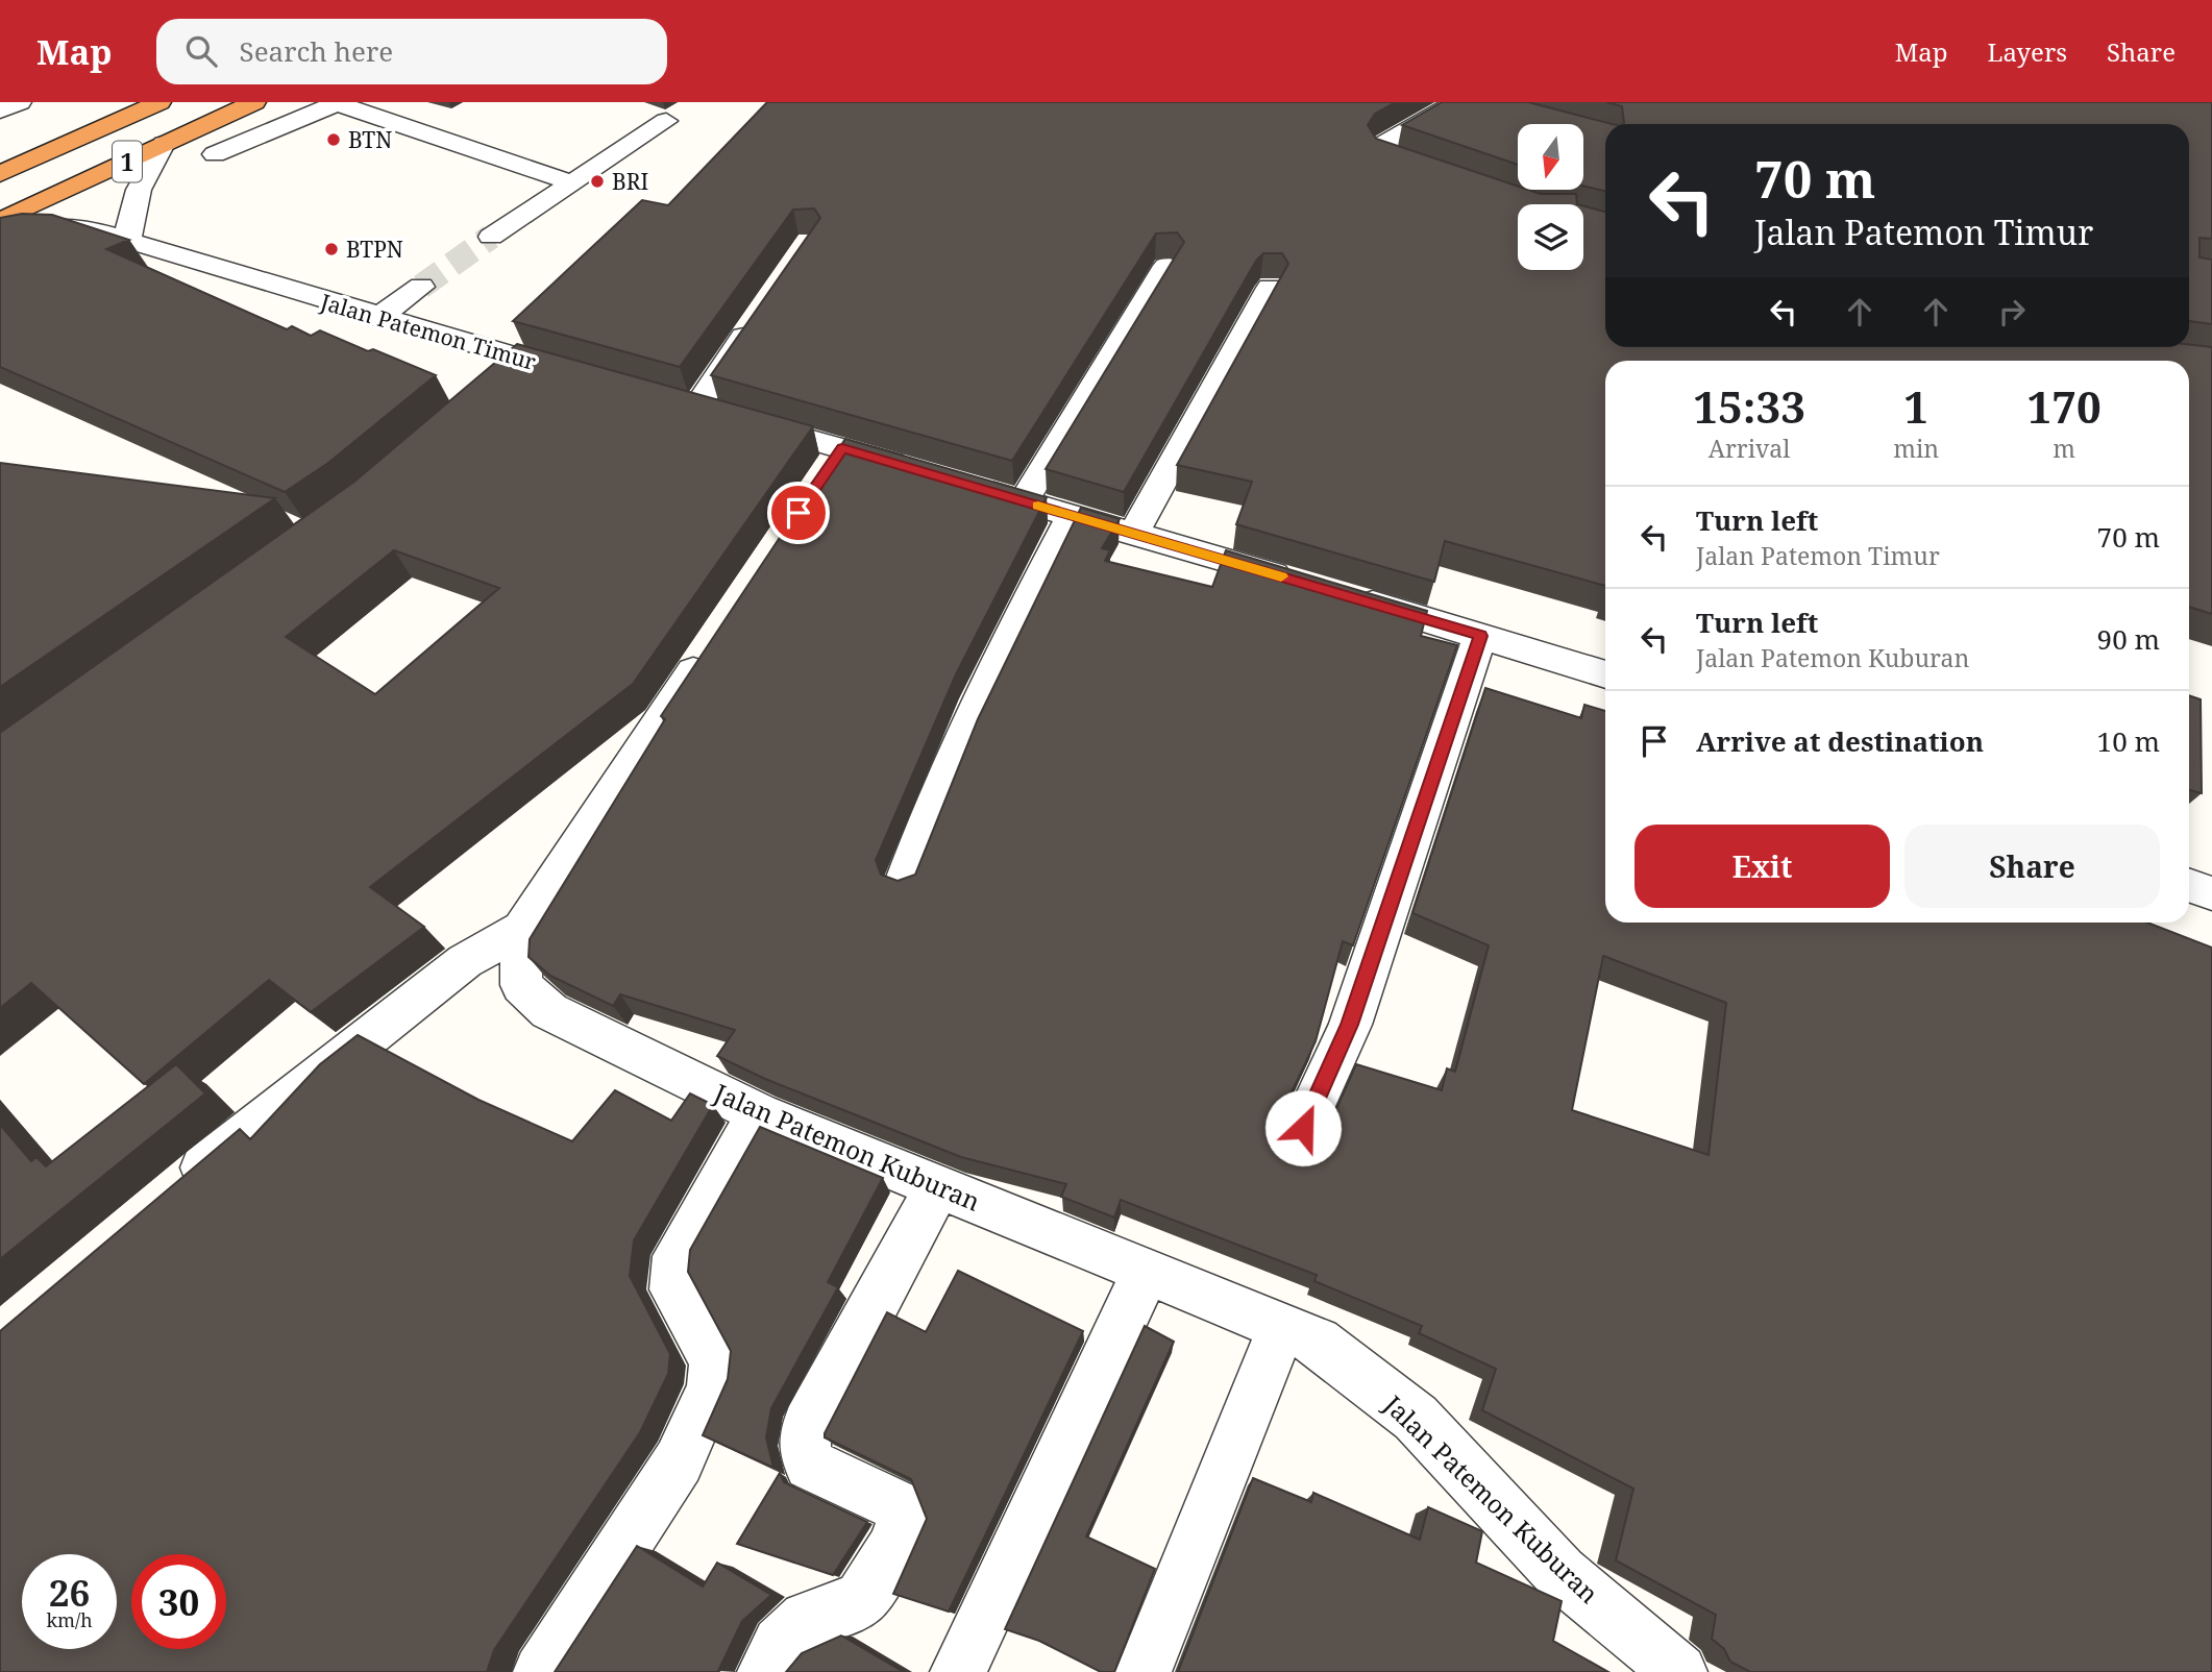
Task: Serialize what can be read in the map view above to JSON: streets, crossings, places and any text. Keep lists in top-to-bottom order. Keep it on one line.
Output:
{"streets":{"highway":["1"],"street":["Jalan Patemon Timur","Jalan Patemon Kuburan"]},"places":["BTN","BRI","BTPN"],"north":"bottom","page":{"header":"Map","search":"Search here","nav":["Map","Layers","Share"],"turn":["70 m","Jalan Patemon Timur"],"eta":["15:33","Arrival","1","min","170","m"],"list":[{"name":"Turn left","note":"Jalan Patemon Timur","value":"70 m"},{"name":"Turn left","note":"Jalan Patemon Kuburan","value":"90 m"},{"name":"Arrive at destination","value":"10 m"}],"buttons":["Exit","Share"],"speed":"26 km/h","limit":"30"}}
